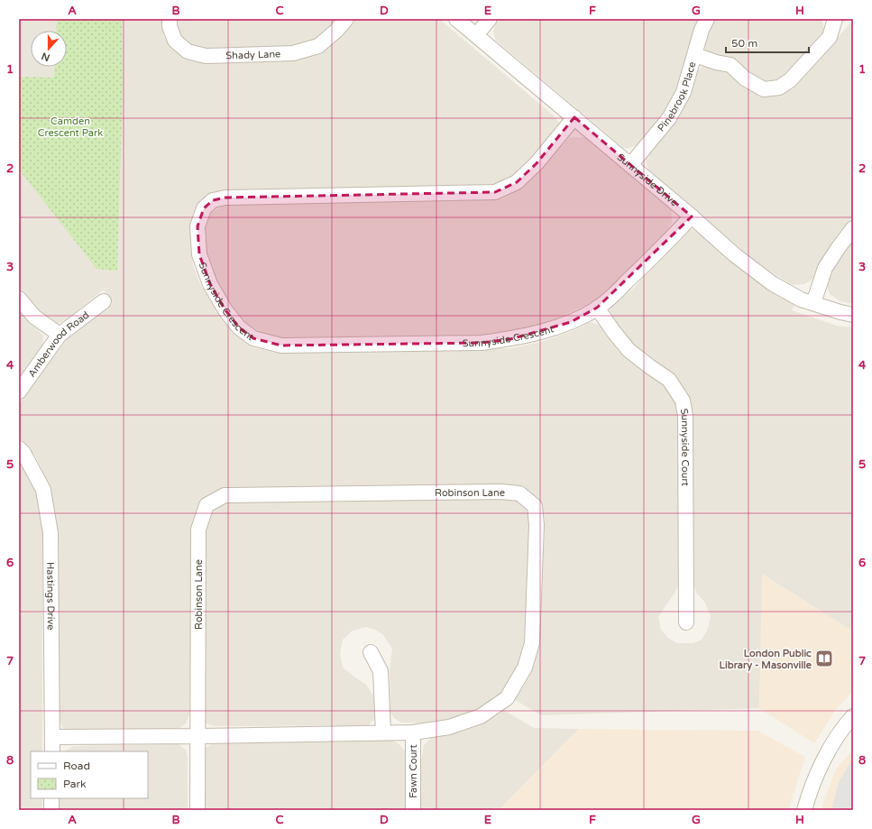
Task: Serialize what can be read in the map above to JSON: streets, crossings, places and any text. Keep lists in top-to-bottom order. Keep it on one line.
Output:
{"streets":{"street":["Shady Lane","Pinebrook Place","Sunnyside Drive","Sunnyside Crescent","Amberwood Road","Sunnyside Court","Robinson Lane","Hastings Drive","Fawn Court"]},"crossings":[["Pinebrook Place","Sunnyside Drive"],["Sunnyside Drive","Sunnyside Crescent"],["Sunnyside Crescent","Sunnyside Court"],["Robinson Lane","Hastings Drive"],["Robinson Lane","Fawn Court"]],"parks":["Camden Crescent Park"],"places":{"library":["London Public Library - Masonville"]},"legend":["Road","Park"],"scale_bar":"50 m","north":"bottom","grid":{"columns":["A","B","C","D","E","F","G","H"],"rows":["1","2","3","4","5","6","7","8"]}}
